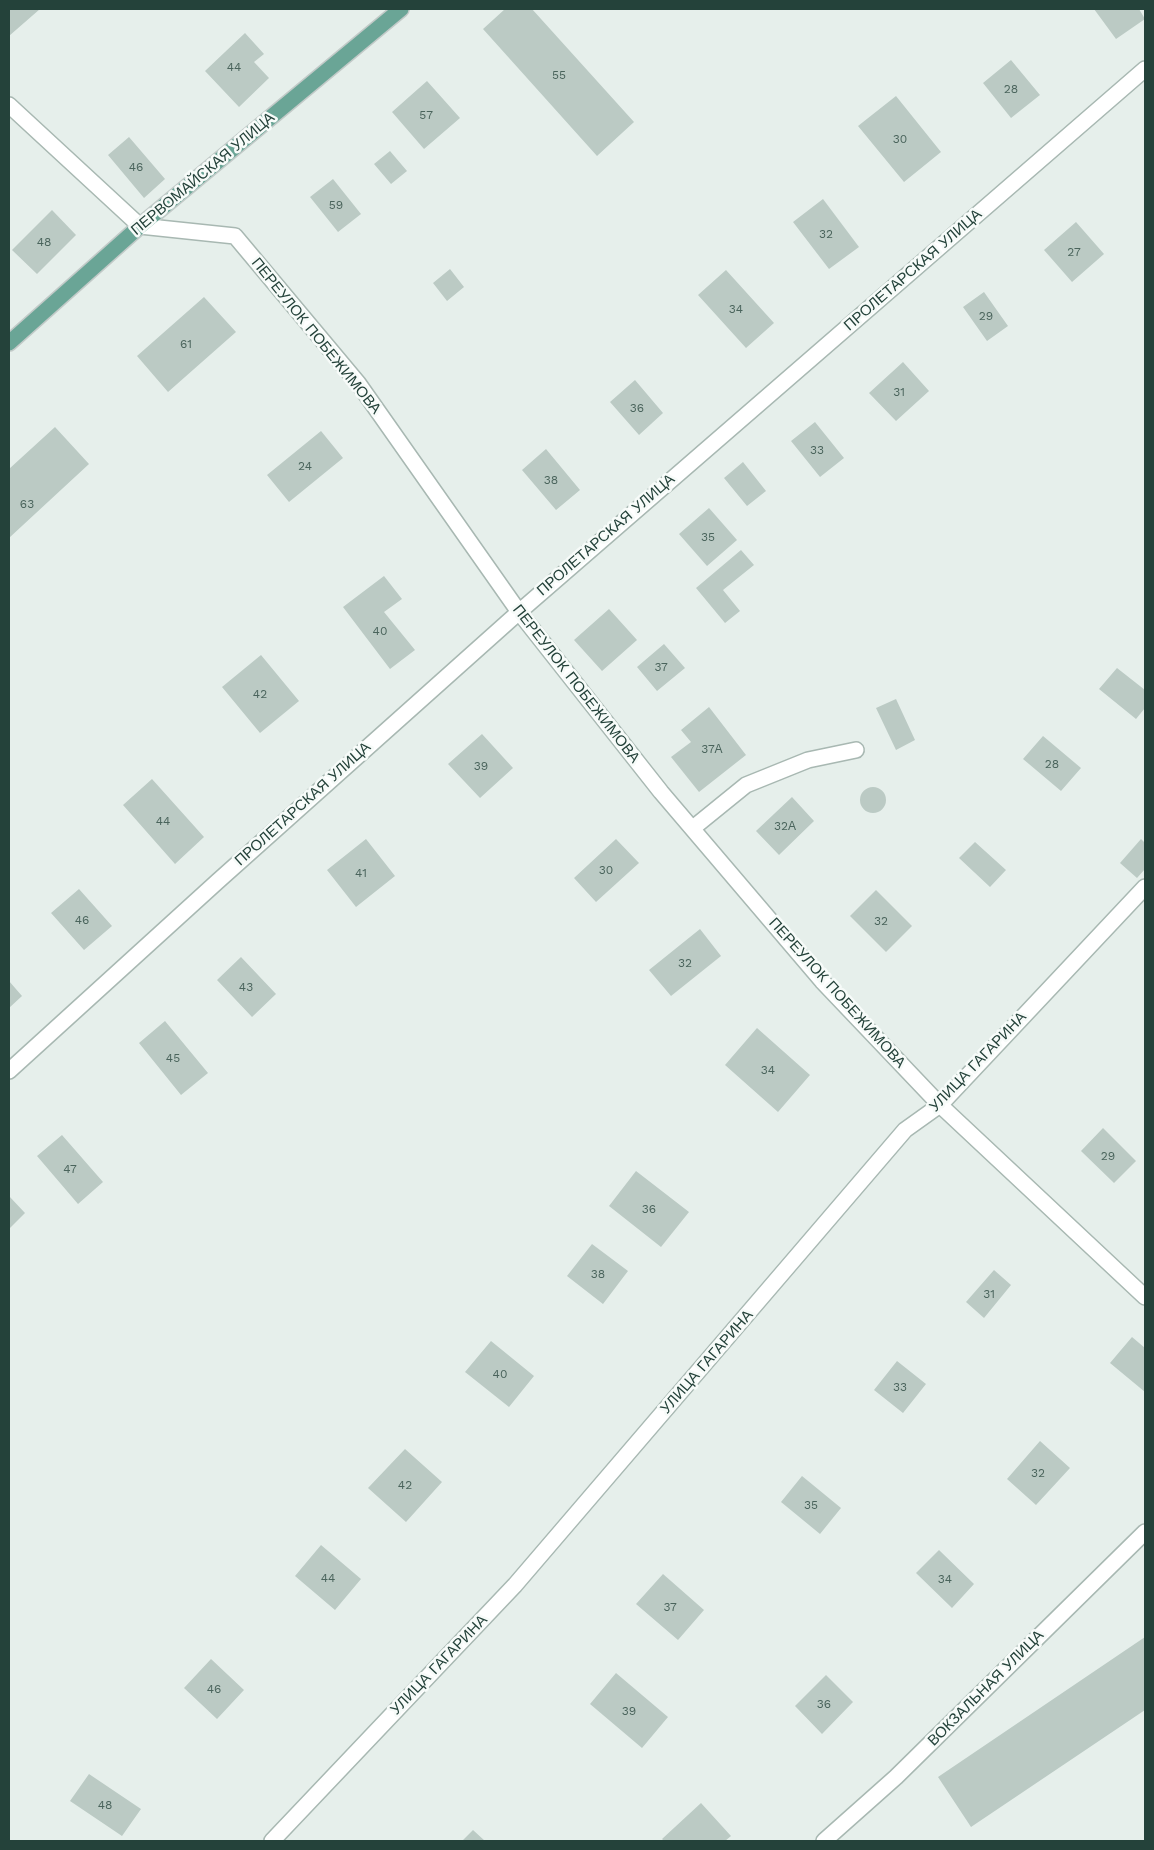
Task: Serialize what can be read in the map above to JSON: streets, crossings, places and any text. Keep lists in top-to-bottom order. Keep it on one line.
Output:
{"streets":{"main road":["ПЕРВОМАЙСКАЯ УЛИЦА"],"street":["ПРОЛЕТАРСКАЯ УЛИЦА","ПЕРЕУЛОК ПОБЕЖИМОВА","УЛИЦА ГАГАРИНА","ВОКЗАЛЬНАЯ УЛИЦА"]},"crossings":[["ПЕРВОМАЙСКАЯ УЛИЦА","ПЕРЕУЛОК ПОБЕЖИМОВА"],["ПРОЛЕТАРСКАЯ УЛИЦА","ПЕРЕУЛОК ПОБЕЖИМОВА"],["ПЕРЕУЛОК ПОБЕЖИМОВА","УЛИЦА ГАГАРИНА"]],"house_numbers":["44","55","28","57","30","46","59","32","48","27","34","29","61","31","36","33","24","38","63","35","40","37","42","37А","28","39","44","32А","30","41","46","32","32","43","45","34","29","47","36","38","31","40","33","32","42","35","44","34","37","46","36","39","48"]}
